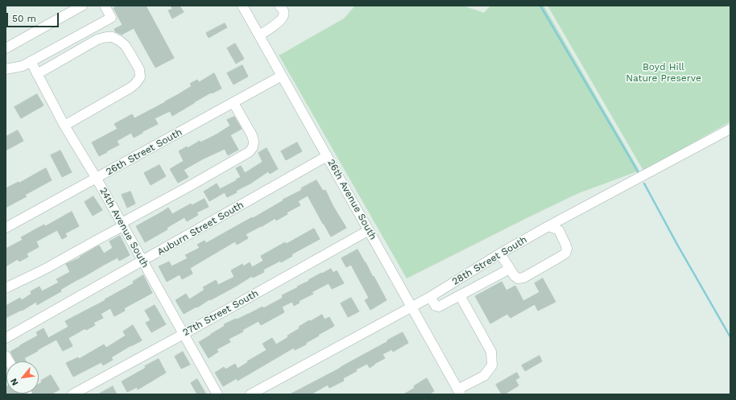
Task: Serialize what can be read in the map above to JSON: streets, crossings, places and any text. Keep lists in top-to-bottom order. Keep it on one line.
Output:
{"streets":{"street":["26th Street South","26th Avenue South","24th Avenue South","Auburn Street South","28th Street South","27th Street South"]},"crossings":[["26th Street South","26th Avenue South"],["26th Street South","24th Avenue South"],["26th Avenue South","Auburn Street South"],["26th Avenue South","28th Street South"],["26th Avenue South","27th Street South"],["24th Avenue South","Auburn Street South"],["24th Avenue South","27th Street South"]],"parks":["Boyd Hill Nature Preserve"],"scale_bar":"50 m","north":"bottom left"}
